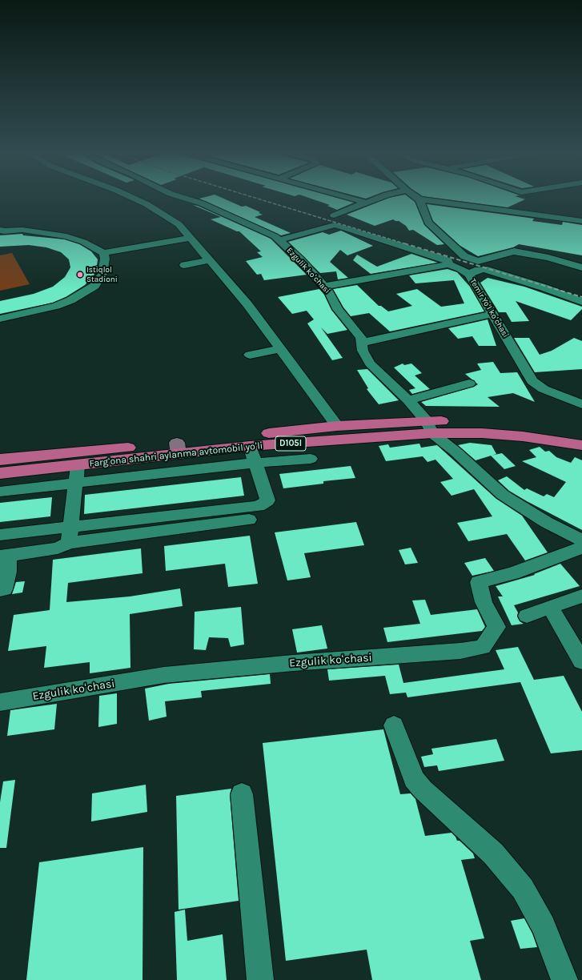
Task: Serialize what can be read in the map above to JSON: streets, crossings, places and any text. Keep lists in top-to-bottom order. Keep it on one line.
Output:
{"streets":{"highway":["D105l","Fargʻona shahri aylanma avtomobil yoʻli"],"street":["Ezgulik koʻchasi","Temir Yoʻl koʻchasi"]},"crossings":[["Ezgulik koʻchasi","Fargʻona shahri aylanma avtomobil yoʻli"]],"places":["Istiqlol Stadioni"]}
